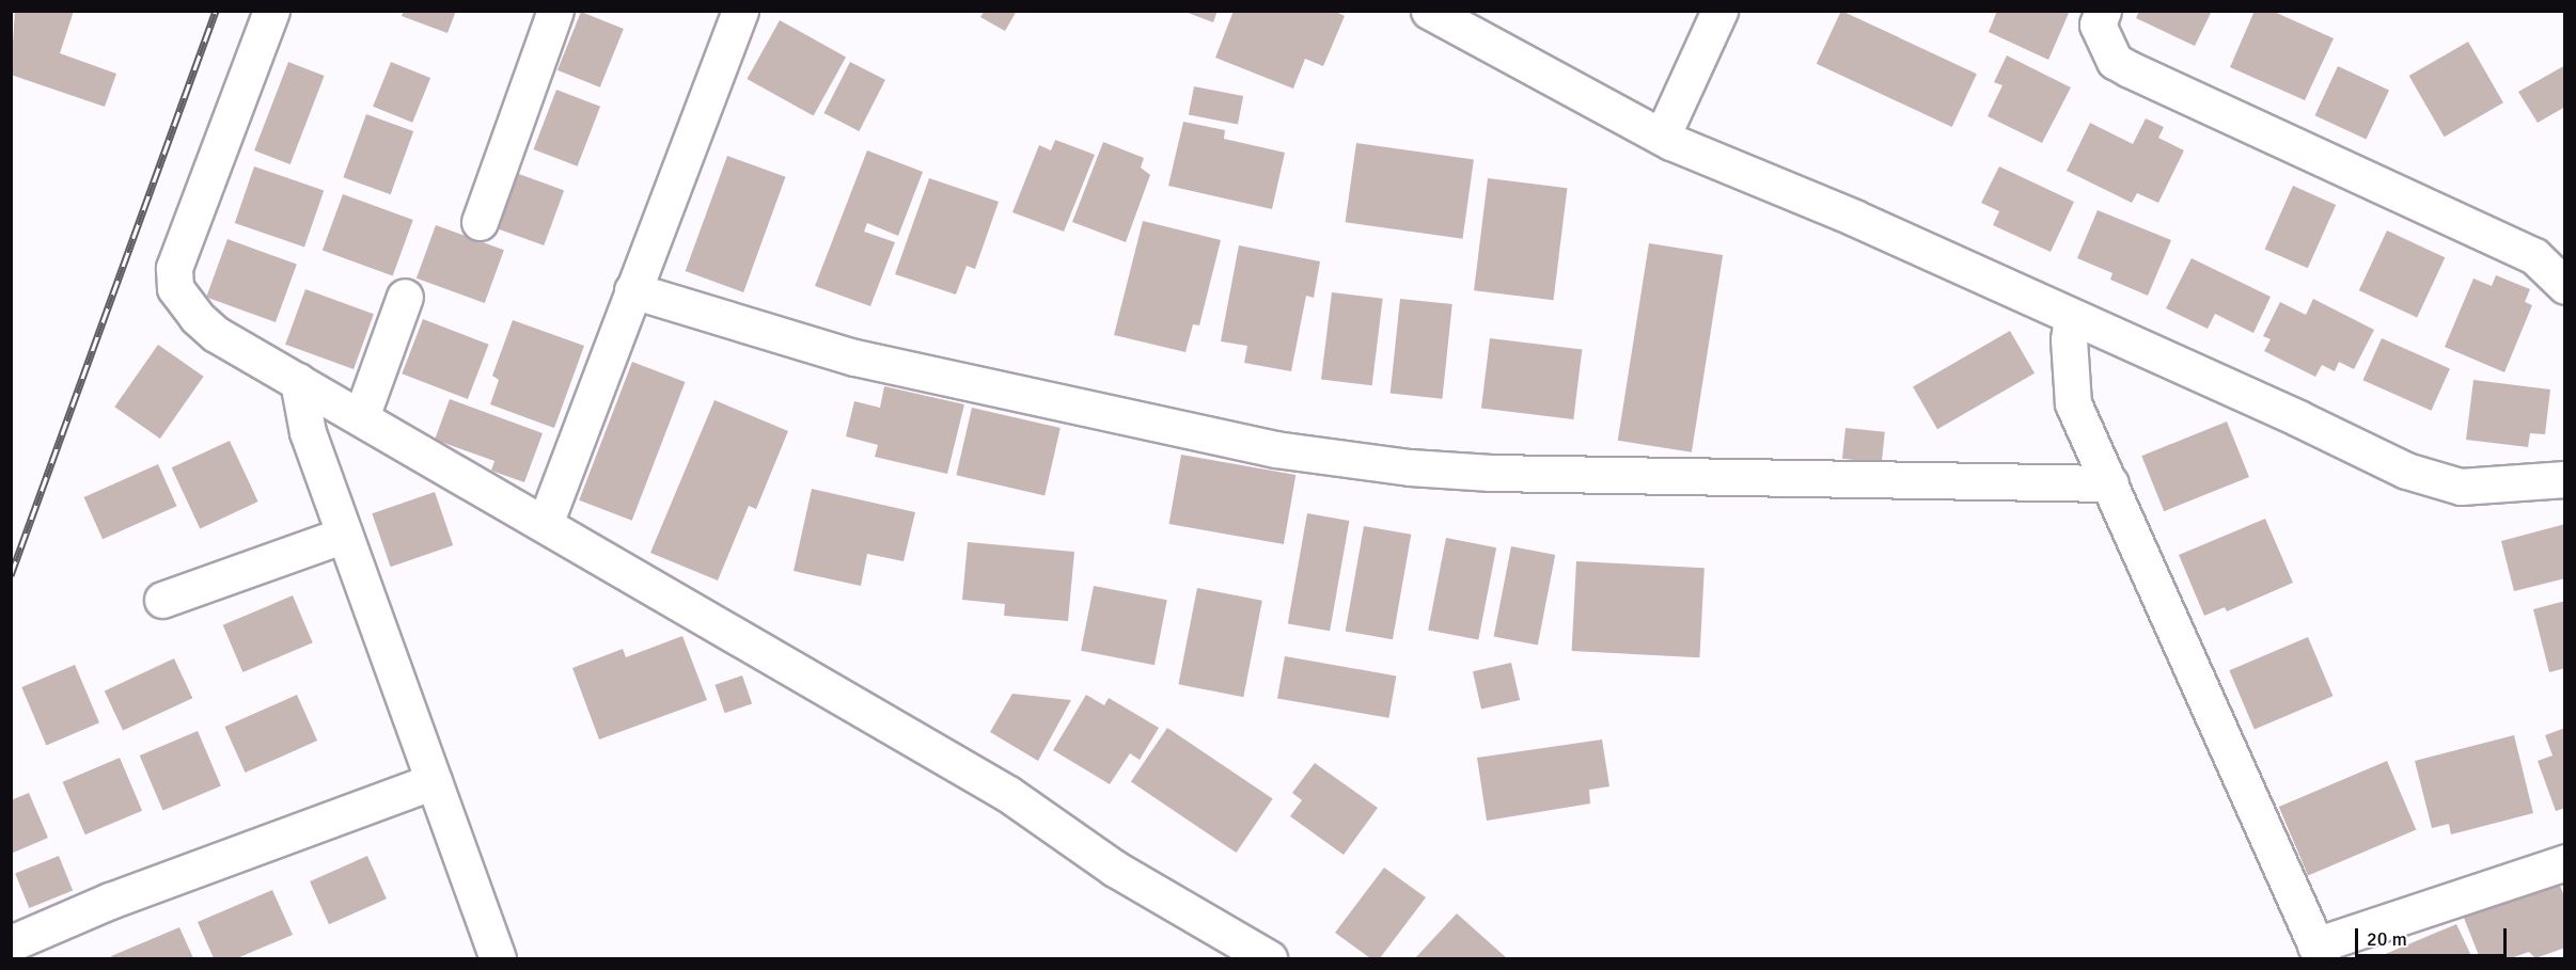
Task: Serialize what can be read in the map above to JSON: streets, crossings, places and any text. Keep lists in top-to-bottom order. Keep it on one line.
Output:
{"scale_bar":"20 m"}
